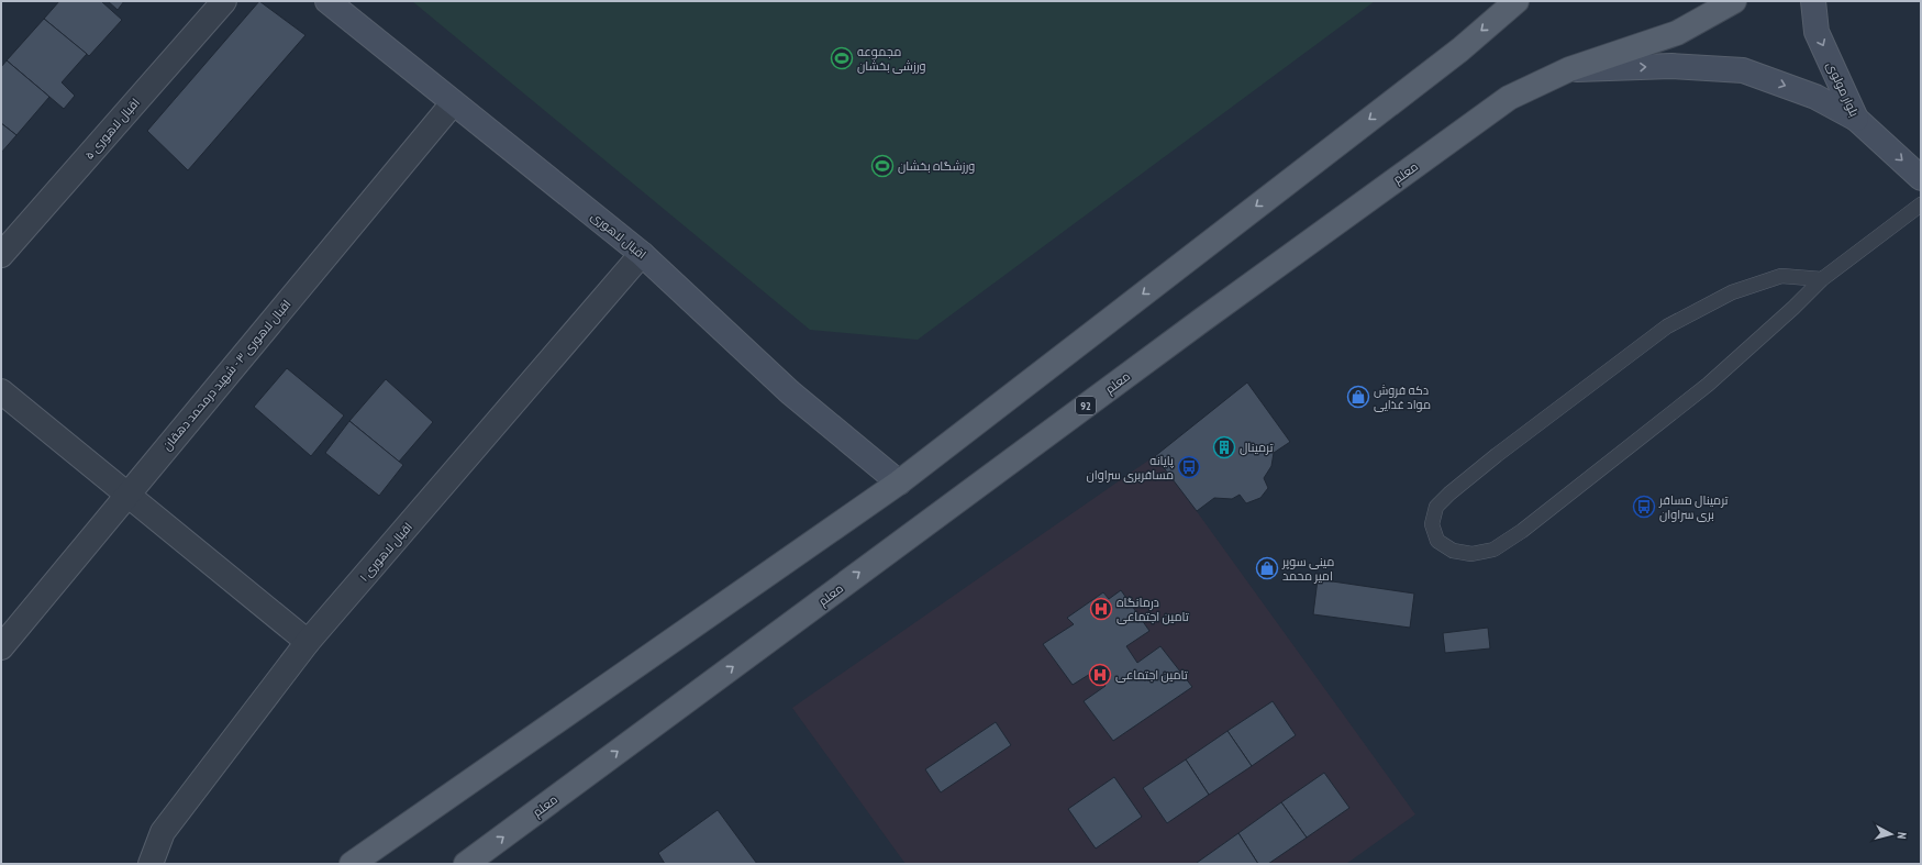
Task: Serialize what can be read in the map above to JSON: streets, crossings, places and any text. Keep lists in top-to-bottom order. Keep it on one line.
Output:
{"streets":{"main road":["معلم","92"],"street":["بلوار مولوی","اقبال لاهوری ۵","اقبال لاهوری","اقبال لاهوری ۳ - شهید درمحمد دهقان","اقبال لاهوری ۱"]},"crossings":[["اقبال لاهوری","اقبال لاهوری ۳ - شهید درمحمد دهقان"],["اقبال لاهوری","اقبال لاهوری ۱"]],"one_way":["بلوار مولوی"],"places":{"sports":["مجموعه ورزشی بخشان","ورزشگاه بخشان"],"shop":["دکه فروش مواد غذایی","مینی سوپر امیر محمد"],"building":["ترمینال"],"bus stop":["پایانه مسافربری سراوان","ترمینال مسافر بری سراوان"],"hospital":["درمانگاه تامین اجتماعی","تامین اجتماعی"]},"north":"right"}
